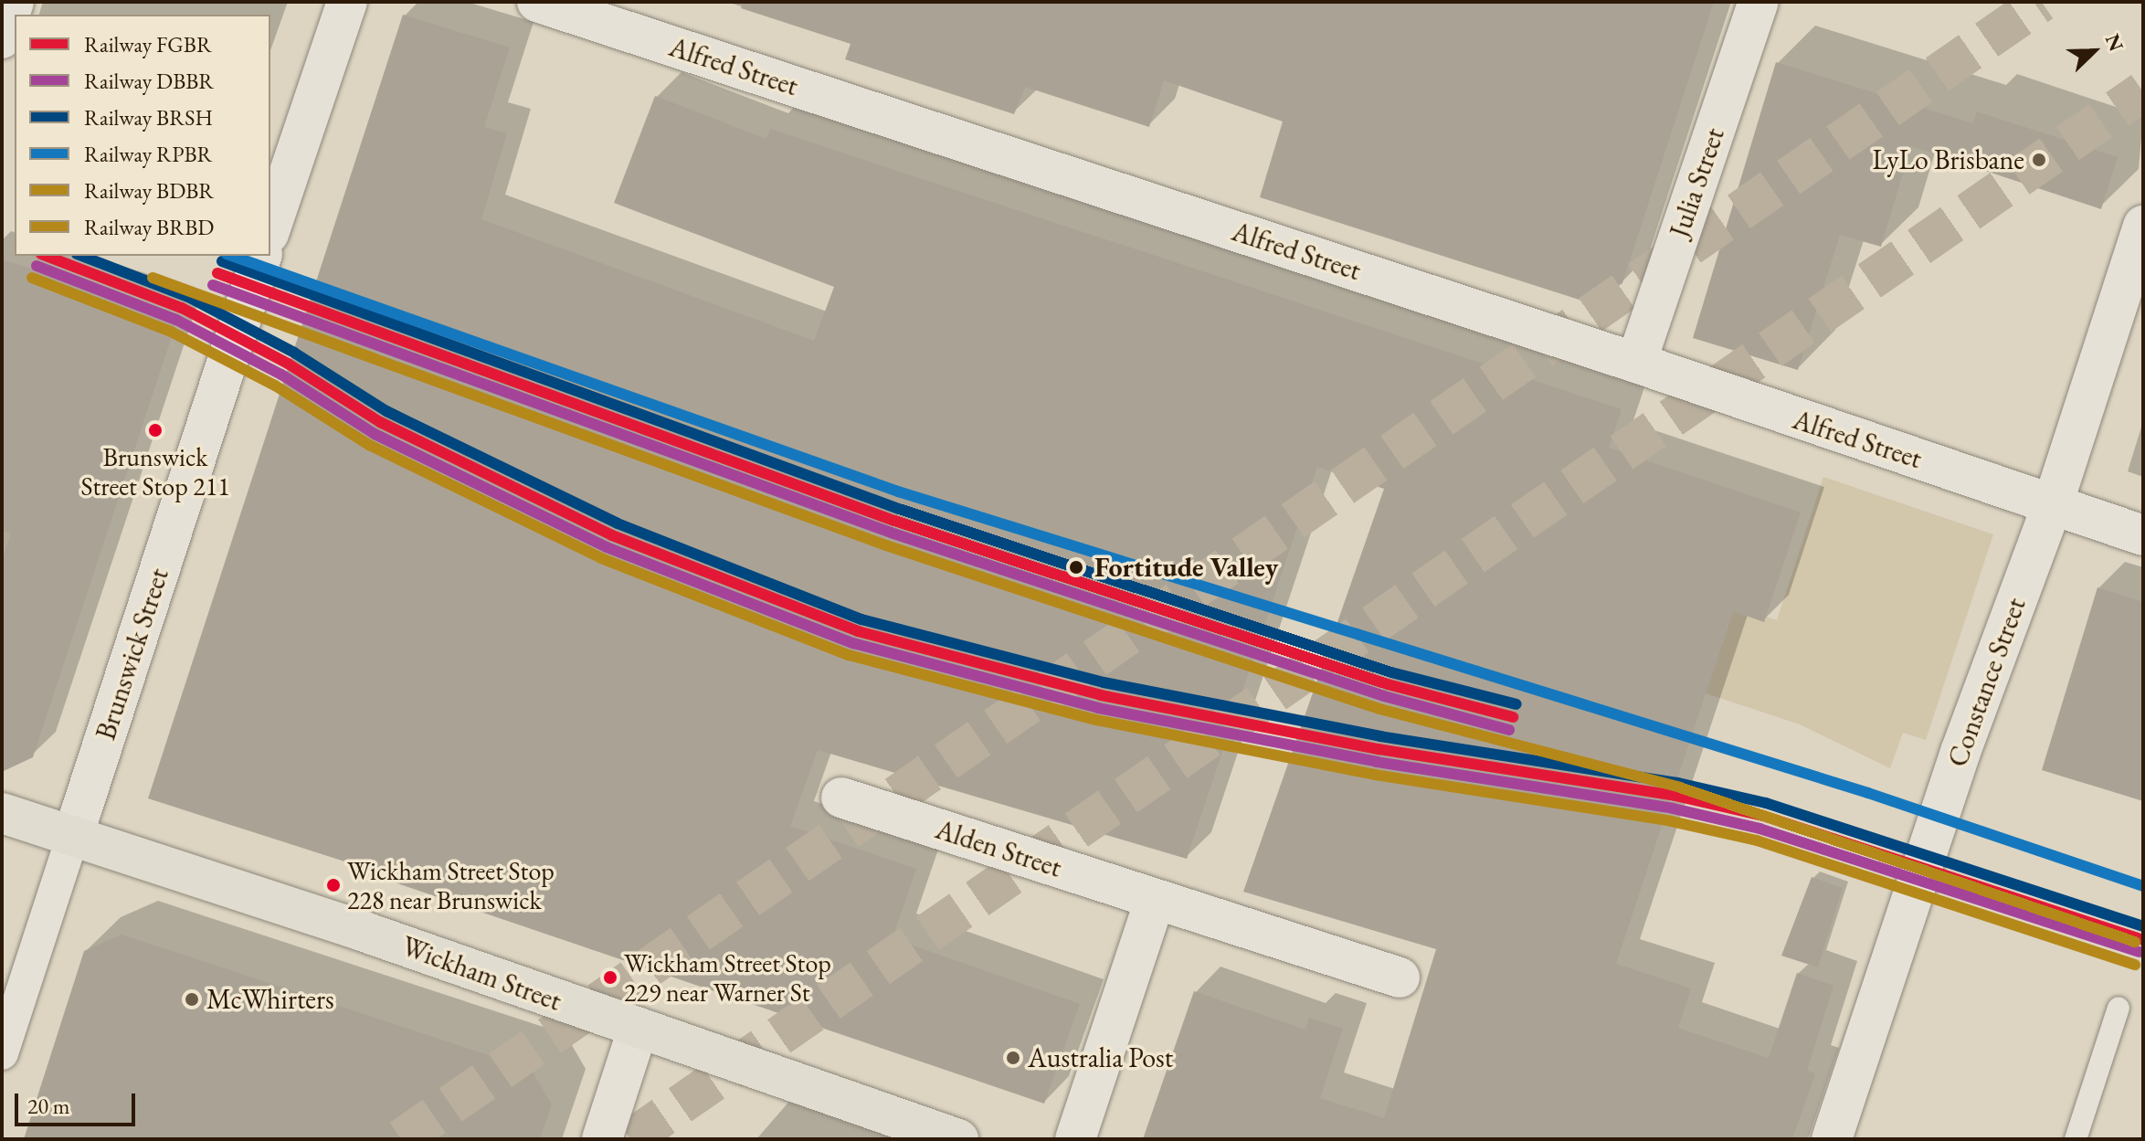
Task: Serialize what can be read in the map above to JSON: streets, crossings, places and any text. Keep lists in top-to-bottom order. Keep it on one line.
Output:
{"streets":{"main road":["Wickham Street"],"street":["Alfred Street","Julia Street","Brunswick Street","Constance Street","Alden Street"]},"crossings":[["Alfred Street","Julia Street"],["Alfred Street","Constance Street"],["Brunswick Street","Wickham Street"]],"places":["LyLo Brisbane","Brunswick Street Stop 211","Fortitude Valley","Wickham Street Stop 228 near Brunswick","Wickham Street Stop 229 near Warner St","McWhirters","Australia Post"],"lines":["rail line FGBR","rail line BRSH","rail line RPBR","rail line DBBR","rail line BDBR","rail line BRBD"],"legend":["Railway FGBR","Railway DBBR","Railway BRSH","Railway RPBR","Railway BDBR","Railway BRBD"],"scale_bar":"20 m","north":"top right"}
